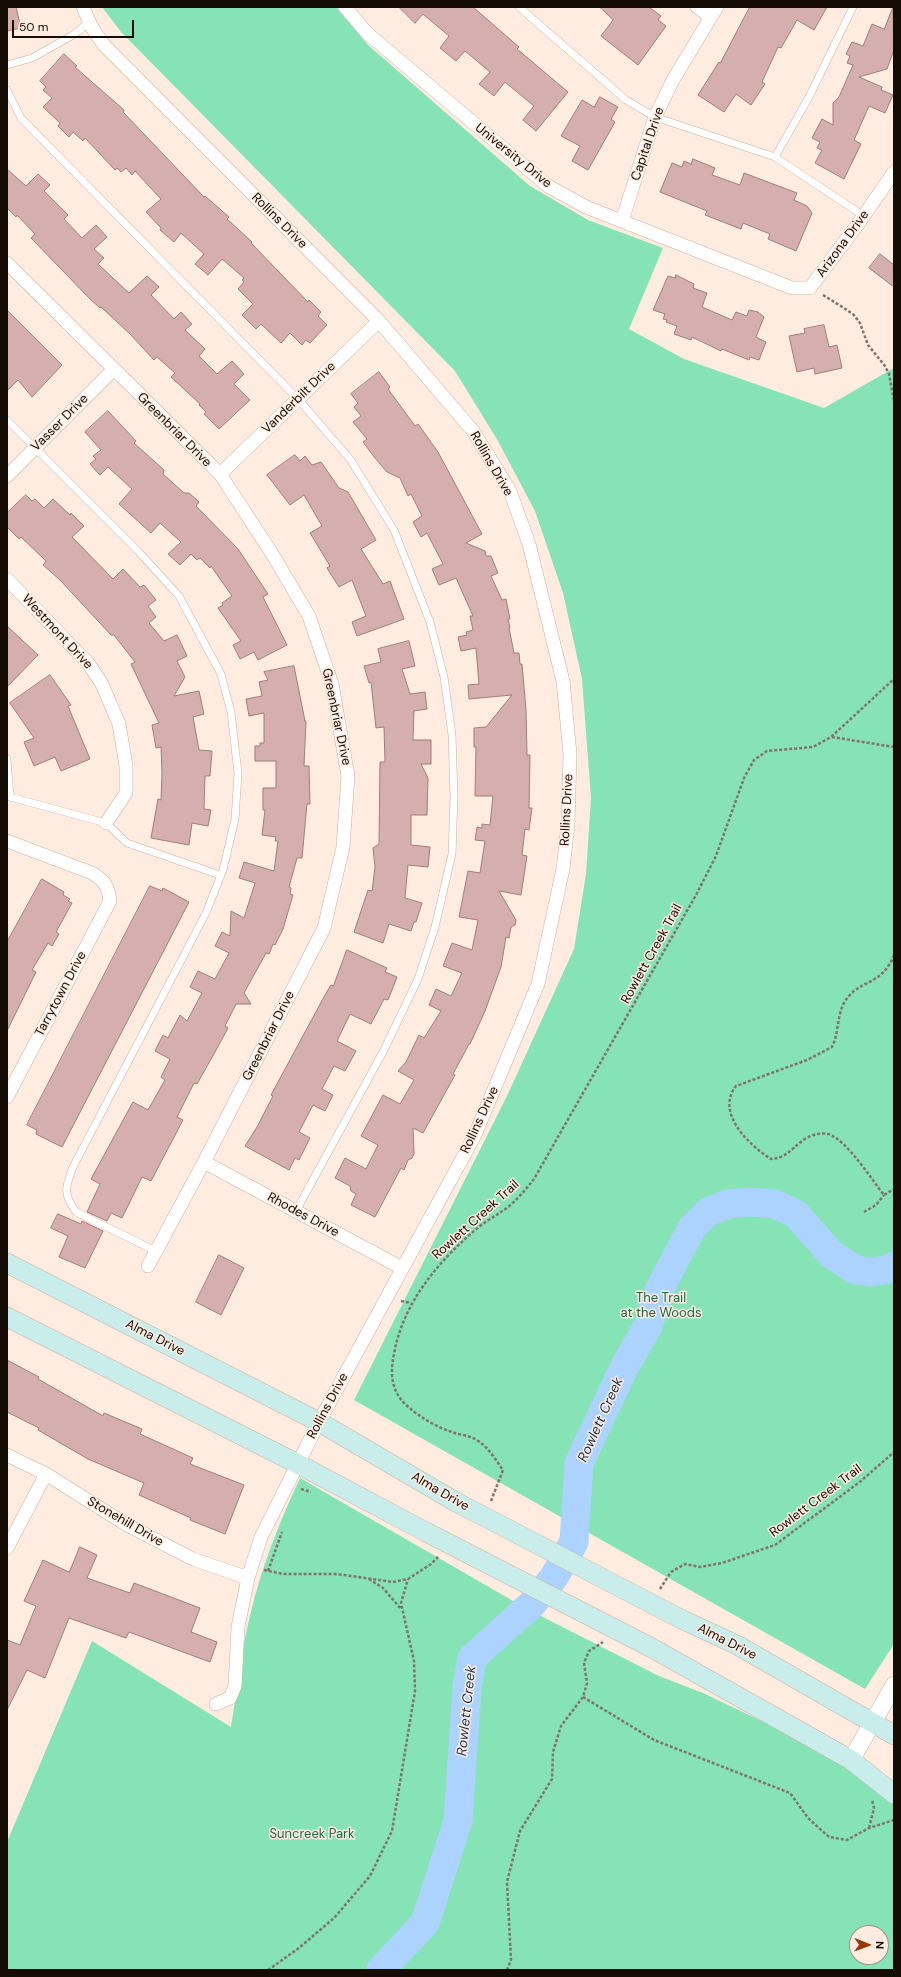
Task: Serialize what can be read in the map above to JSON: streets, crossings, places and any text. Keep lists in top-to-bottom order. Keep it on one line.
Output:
{"streets":{"main road":["Alma Drive"],"street":["Capital Drive","University Drive","Rollins Drive","Arizona Drive","Vanderbilt Drive","Vasser Drive","Greenbriar Drive","Westmont Drive","Tarrytown Drive","Rhodes Drive","Stonehill Drive"],"path":["Rowlett Creek Trail"]},"crossings":[["Capital Drive","University Drive"],["University Drive","Arizona Drive"],["Rollins Drive","Vanderbilt Drive"],["Rollins Drive","Rhodes Drive"],["Rollins Drive","Alma Drive"],["Rollins Drive","Stonehill Drive"],["Vanderbilt Drive","Greenbriar Drive"],["Vasser Drive","Greenbriar Drive"],["Greenbriar Drive","Rhodes Drive"]],"water":["Rowlett Creek"],"parks":["The Trail at the Woods","Suncreek Park"],"scale_bar":"50 m","north":"right"}
